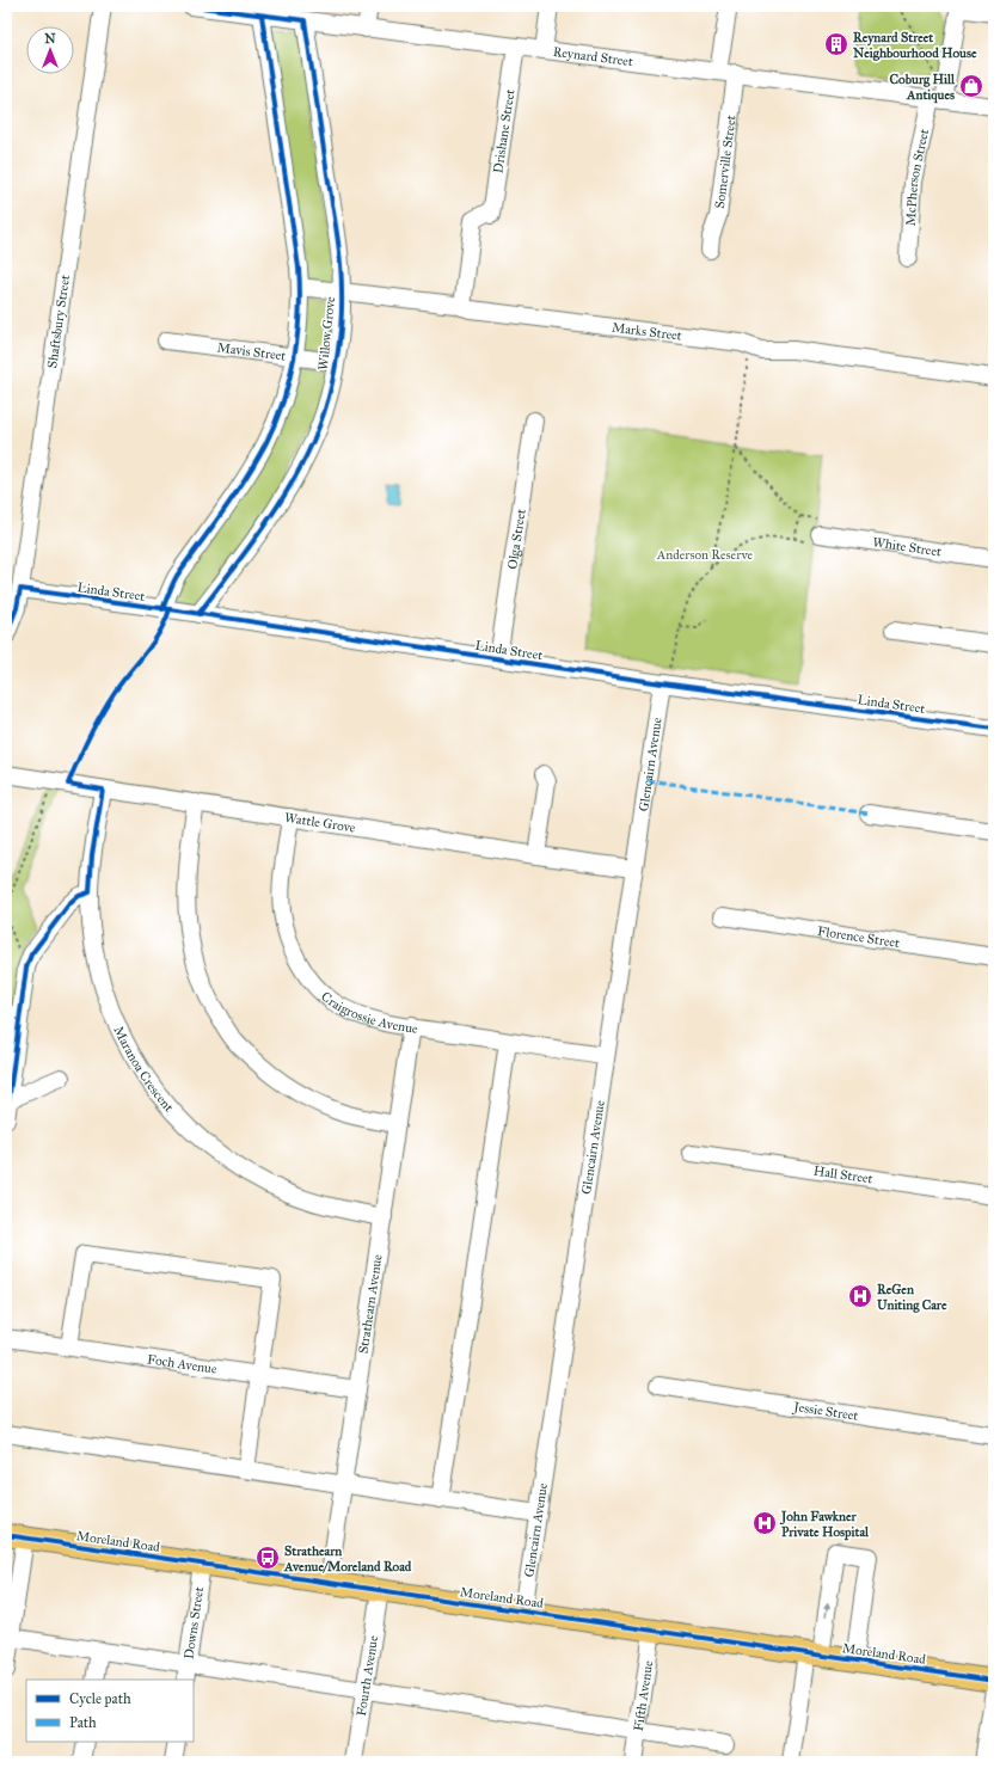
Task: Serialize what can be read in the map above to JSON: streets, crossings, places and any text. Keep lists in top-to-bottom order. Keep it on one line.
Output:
{"streets":{"main road":["Moreland Road"],"street":["Reynard Street","Drishane Street","Somerville Street","McPherson Street","Shaftsbury Street","Marks Street","Willow Grove","Mavis Street","Olga Street","White Street","Linda Street","Glencairn Avenue","Wattle Grove","Florence Street","Craigrossie Avenue","Maranoa Crescent","Hall Street","Strathearn Avenue","Foch Avenue","Jessie Street","Downs Street","Fourth Avenue","Fifth Avenue"]},"crossings":[["Reynard Street","Drishane Street"],["Reynard Street","Somerville Street"],["Reynard Street","McPherson Street"],["Reynard Street","Willow Grove"],["Drishane Street","Marks Street"],["Shaftsbury Street","Linda Street"],["Marks Street","Willow Grove"],["Willow Grove","Mavis Street"],["Willow Grove","Linda Street"],["Olga Street","Linda Street"],["Linda Street","Glencairn Avenue"],["Glencairn Avenue","Wattle Grove"],["Glencairn Avenue","Craigrossie Avenue"],["Glencairn Avenue","Moreland Road"],["Wattle Grove","Craigrossie Avenue"],["Wattle Grove","Maranoa Crescent"],["Craigrossie Avenue","Strathearn Avenue"],["Maranoa Crescent","Strathearn Avenue"],["Strathearn Avenue","Foch Avenue"],["Strathearn Avenue","Moreland Road"],["Moreland Road","Downs Street"],["Moreland Road","Fourth Avenue"],["Moreland Road","Fifth Avenue"]],"parks":["Anderson Reserve"],"places":{"building":["Reynard Street Neighbourhood House"],"shop":["Coburg Hill Antiques"],"hospital":["ReGen Uniting Care","John Fawkner Private Hospital"],"bus stop":["Strathearn Avenue/Moreland Road"]},"legend":["Cycle path","Path"],"north":"top"}
